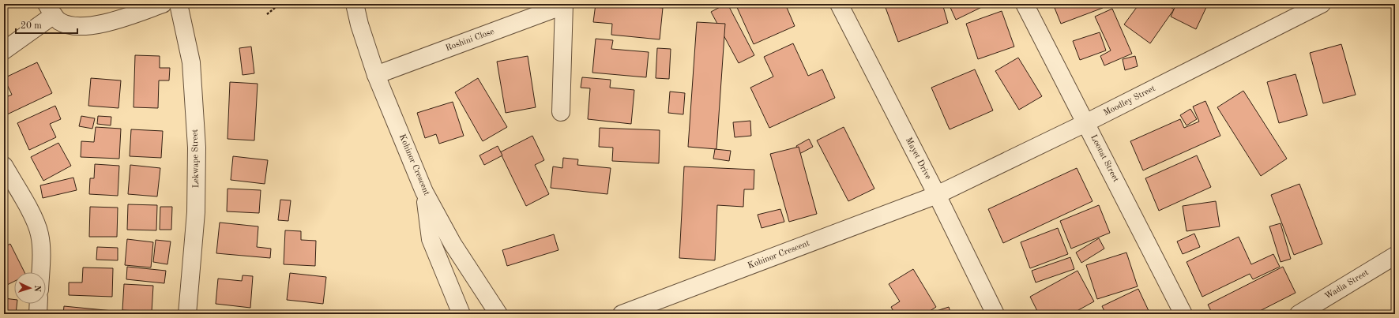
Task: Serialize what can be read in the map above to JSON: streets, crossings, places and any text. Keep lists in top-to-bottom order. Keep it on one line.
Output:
{"streets":{"street":["Roshini Close","Moodley Street","Lekwape Street","Mayet Drive","Loonat Street","Kohinor Crescent","Wadia Street"]},"crossings":[["Roshini Close","Kohinor Crescent"],["Moodley Street","Mayet Drive"],["Moodley Street","Loonat Street"],["Moodley Street","Kohinor Crescent"],["Mayet Drive","Kohinor Crescent"]],"scale_bar":"20 m","north":"right"}
